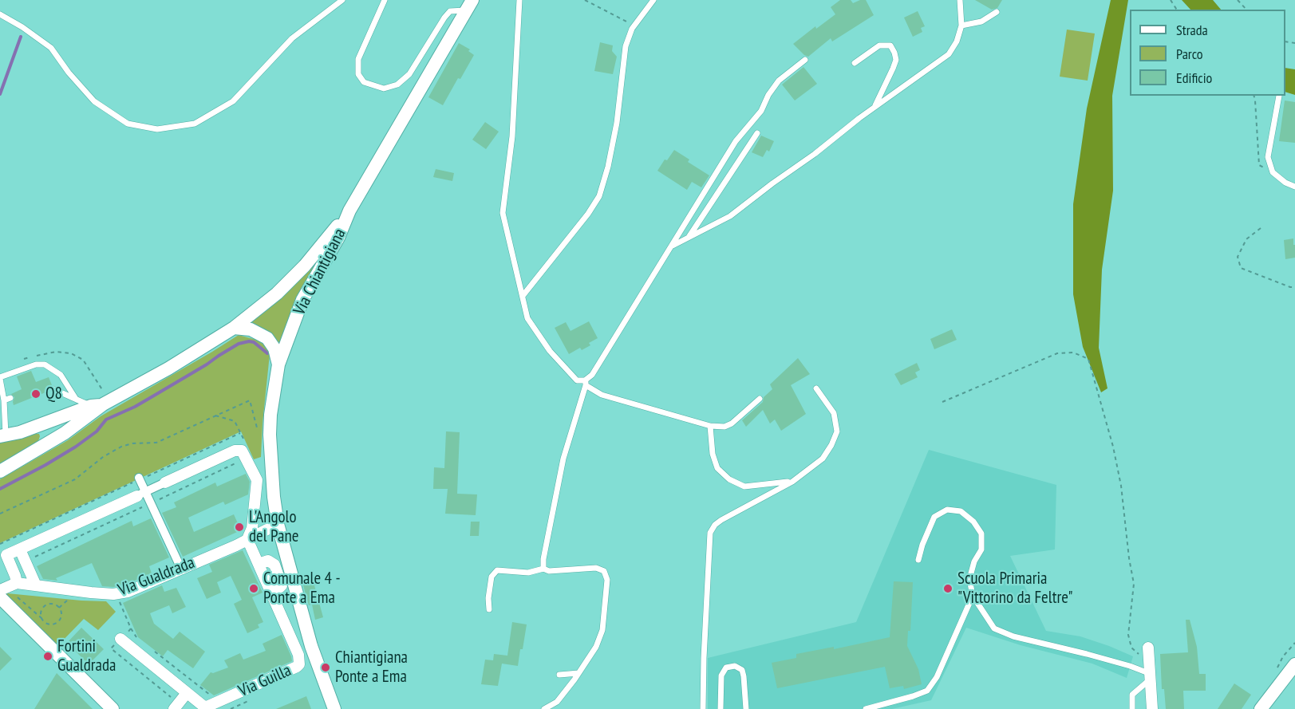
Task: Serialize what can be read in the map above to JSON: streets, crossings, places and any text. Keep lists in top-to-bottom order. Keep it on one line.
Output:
{"streets":{"street":["Via Chiantigiana","Via Gualdrada","Via Guilla"]},"crossings":[["Via Chiantigiana","Via Gualdrada"],["Via Gualdrada","Via Guilla"]],"places":["Q8","L'Angolo del Pane","Comunale 4 - Ponte a Ema","Scuola Primaria \"Vittorino da Feltre\"","Fortini Gualdrada","Chiantigiana Ponte a Ema"],"legend":["Strada","Parco","Edificio"]}
